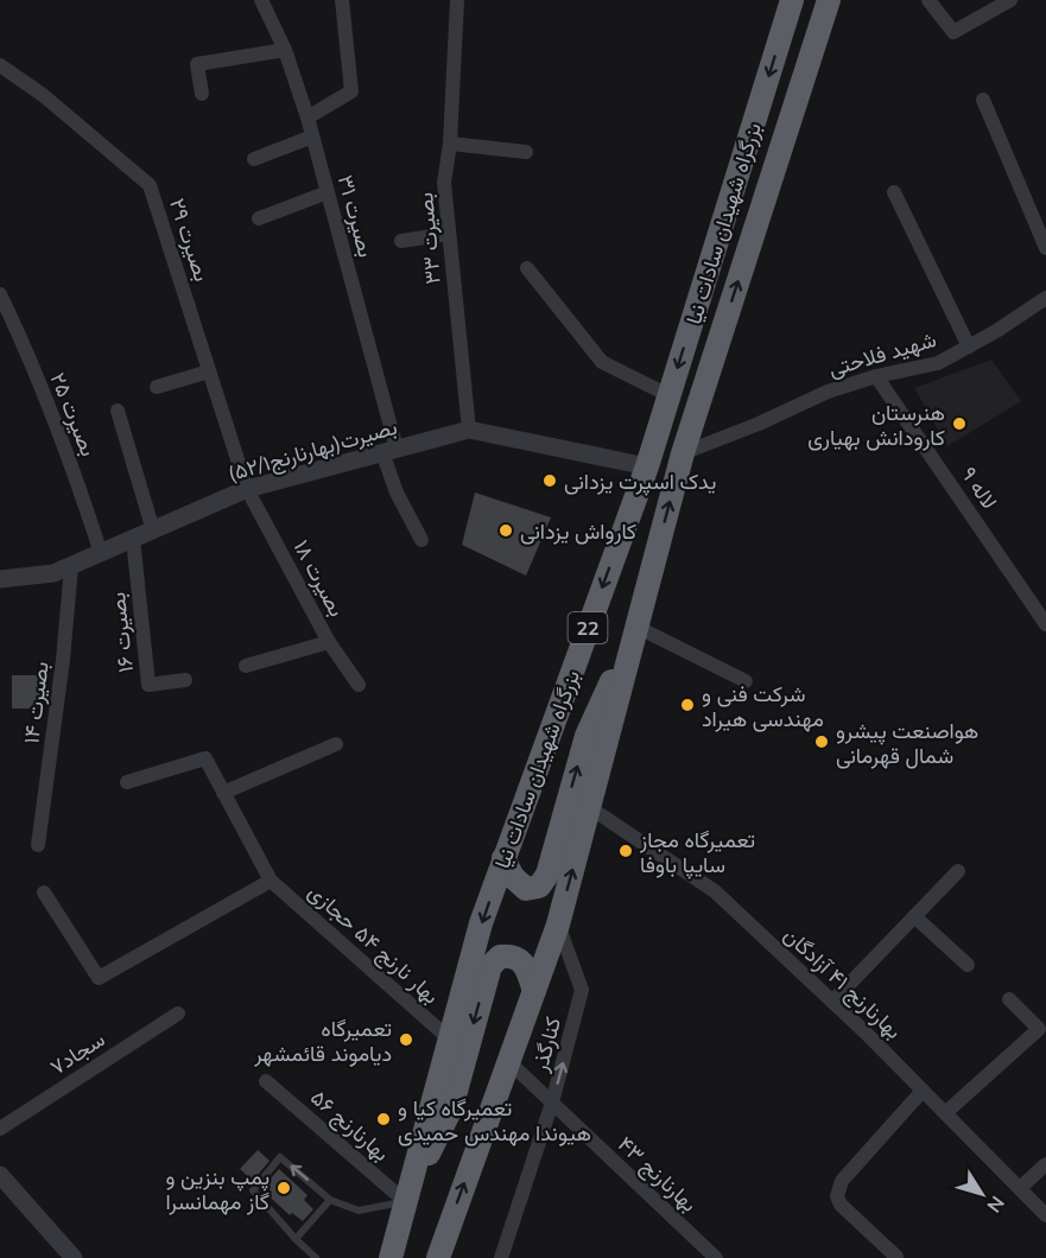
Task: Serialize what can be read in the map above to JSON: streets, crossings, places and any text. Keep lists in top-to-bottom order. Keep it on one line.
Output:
{"streets":{"highway":["بزرگراه شهیدان سادات نیا","22"],"street":["بصیرت ۳۱","بصیرت ۳۳","بصیرت ۲۹","شهید فلاحتی","بصیرت ۲۵","بصیرت(بهارنارنج۵۲/۱)","لاله ۹","بصیرت ۱۸","بصیرت ۱۶","بصیرت ۱۴","بهار نارنج ۵۴ حجازی","بهارنارنج ۴۱ آزادگان","کنارگذر","سجاد۷","بهارنارنج ۵۶","بهارنارنج ۴۳"]},"crossings":[["بصیرت ۳۱","بصیرت(بهارنارنج۵۲/۱)"],["بزرگراه شهیدان سادات نیا","شهید فلاحتی"],["بزرگراه شهیدان سادات نیا","بصیرت(بهارنارنج۵۲/۱)"],["بزرگراه شهیدان سادات نیا","بهار نارنج ۵۴ حجازی"],["بزرگراه شهیدان سادات نیا","بهارنارنج ۴۱ آزادگان"],["بزرگراه شهیدان سادات نیا","کنارگذر"],["بزرگراه شهیدان سادات نیا","بهارنارنج ۵۶"],["بزرگراه شهیدان سادات نیا","بهارنارنج ۴۳"],["بصیرت ۳۳","بصیرت(بهارنارنج۵۲/۱)"],["بصیرت ۲۹","بصیرت(بهارنارنج۵۲/۱)"],["بصیرت ۲۹","بصیرت ۱۸"],["شهید فلاحتی","لاله ۹"],["بصیرت ۲۵","بصیرت(بهارنارنج۵۲/۱)"],["بصیرت(بهارنارنج۵۲/۱)","بصیرت ۱۸"],["بصیرت(بهارنارنج۵۲/۱)","بصیرت ۱۶"],["بصیرت(بهارنارنج۵۲/۱)","بصیرت ۱۴"],["کنارگذر","بهارنارنج ۴۳"]],"one_way":["کنارگذر"],"places":["هنرستان کارودانش بهیاری","یدک اسپرت یزدانی","کارواش یزدانی","شرکت فنی و مهندسی هیراد","هواصنعت پیشرو شمال قهرمانی","تعمیرگاه مجاز سایپا باوفا","تعمیرگاه دیاموند قائمشهر","تعمیرگاه کیا و هیوندا مهندس حمیدی","پمپ بنزین و گاز مهمانسرا"],"north":"bottom right"}
